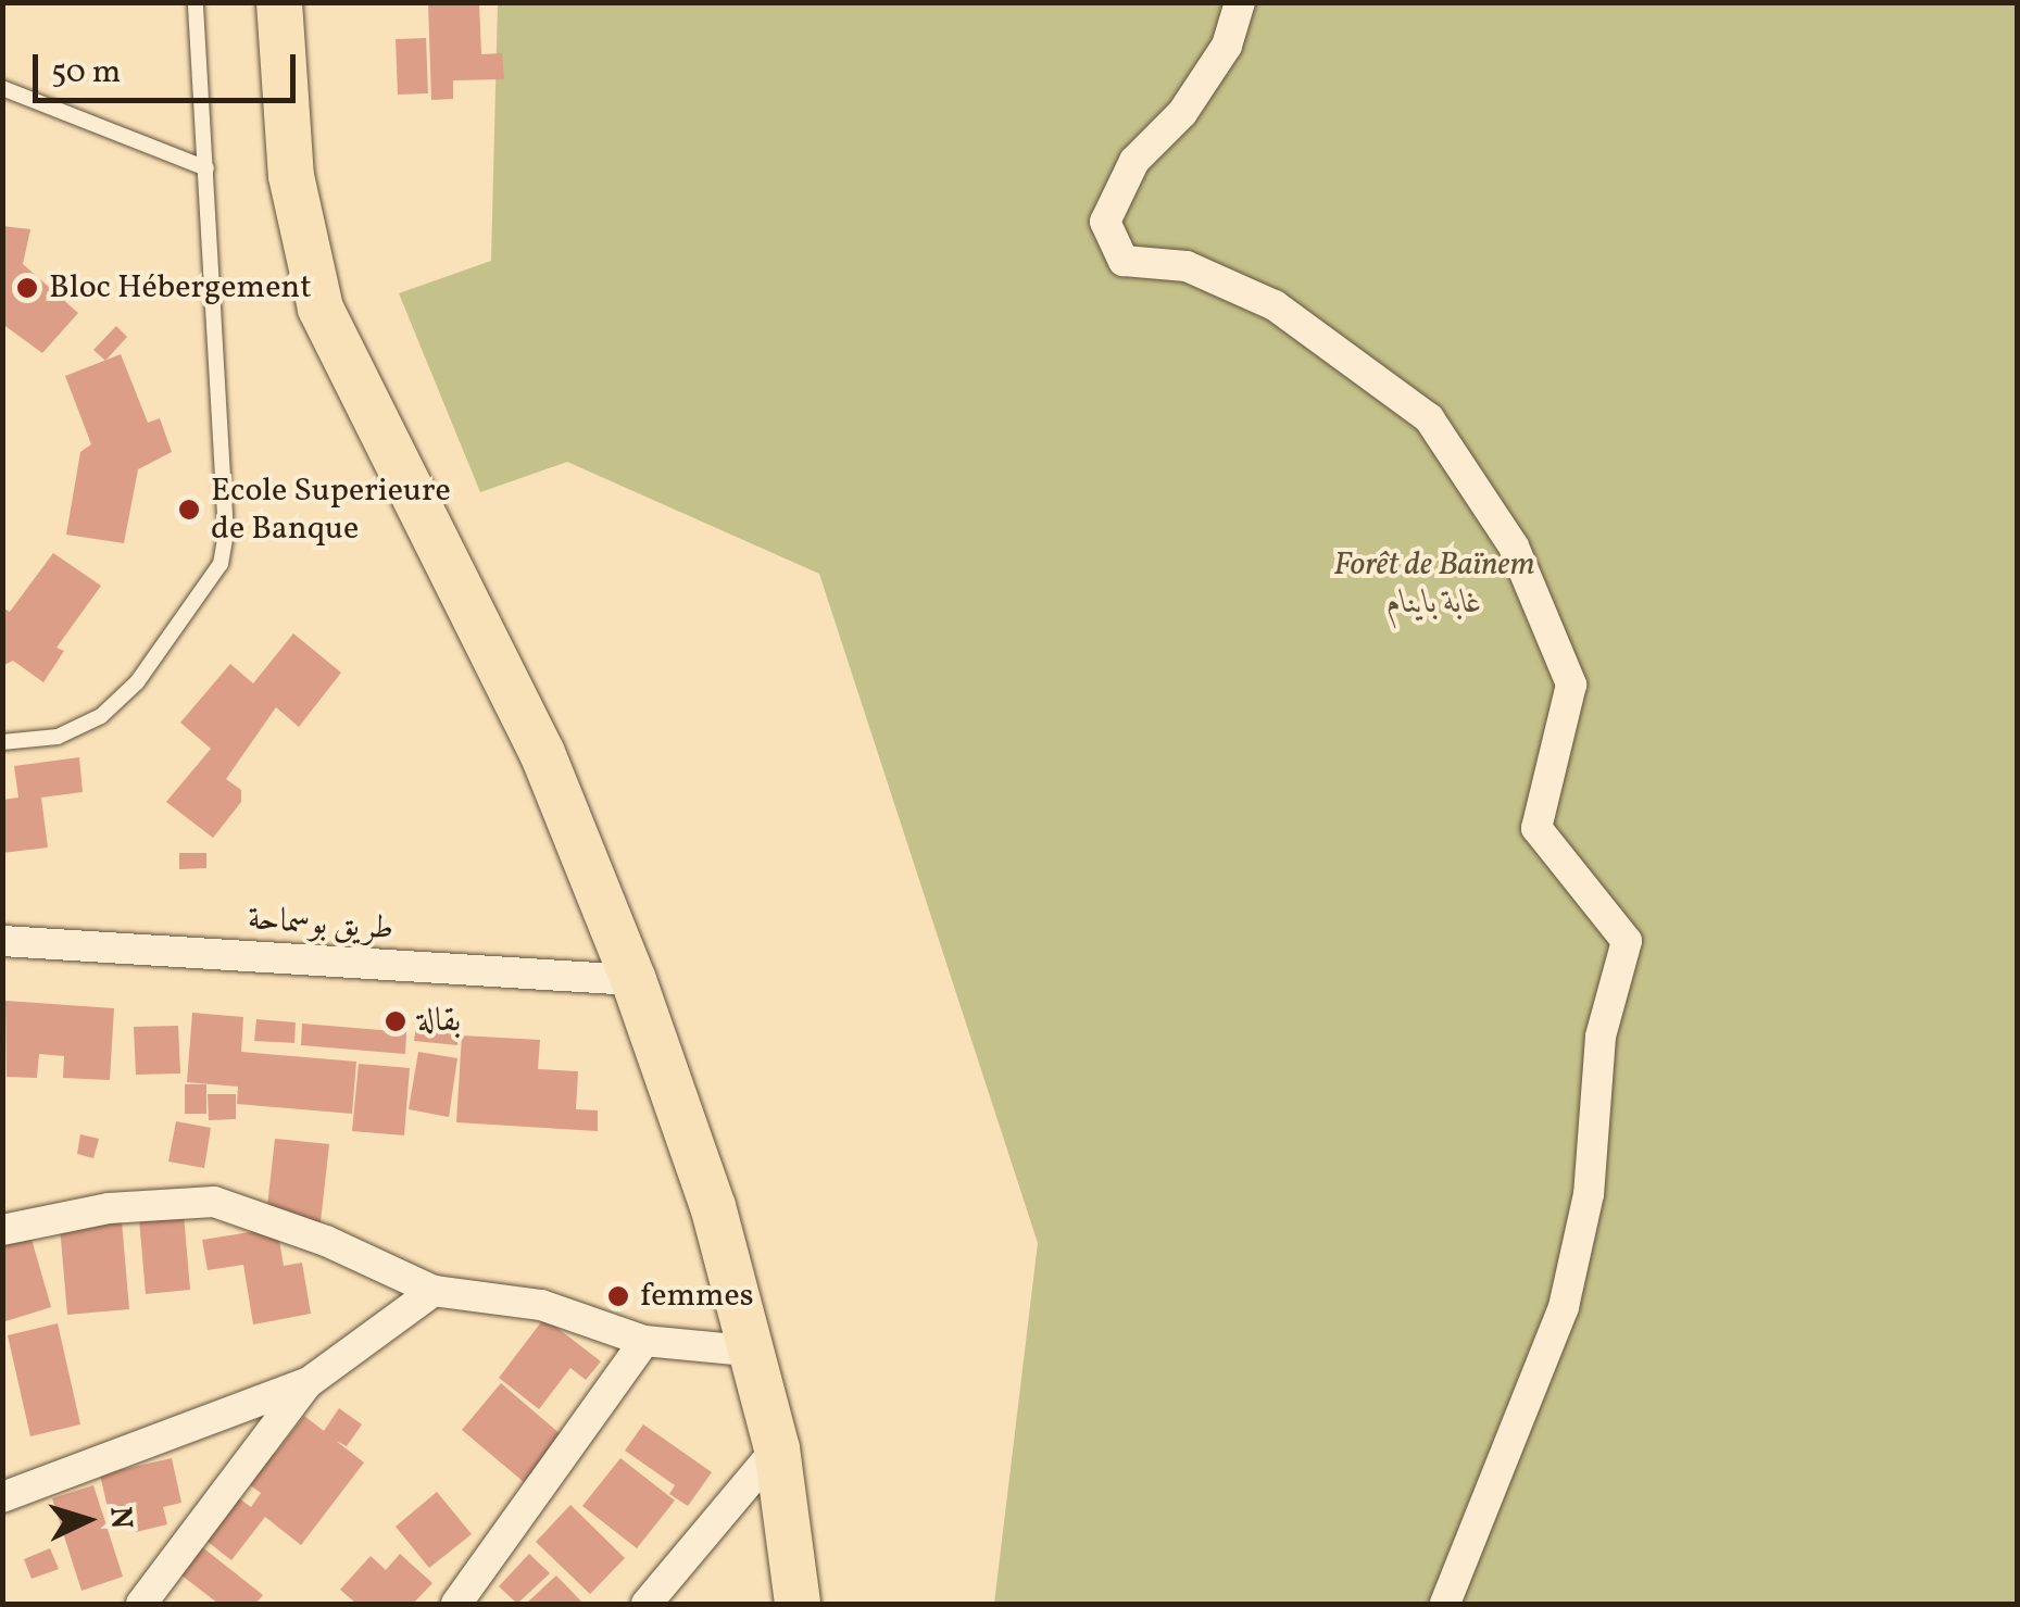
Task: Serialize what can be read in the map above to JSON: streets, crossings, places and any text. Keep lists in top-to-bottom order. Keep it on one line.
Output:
{"streets":{"street":["طريق بوسماحة"]},"parks":["Forêt de Baïnem غابة باينام"],"places":["Bloc Hébergement","Ecole Superieure de Banque","بقالة","femmes"],"scale_bar":"50 m","north":"right"}
